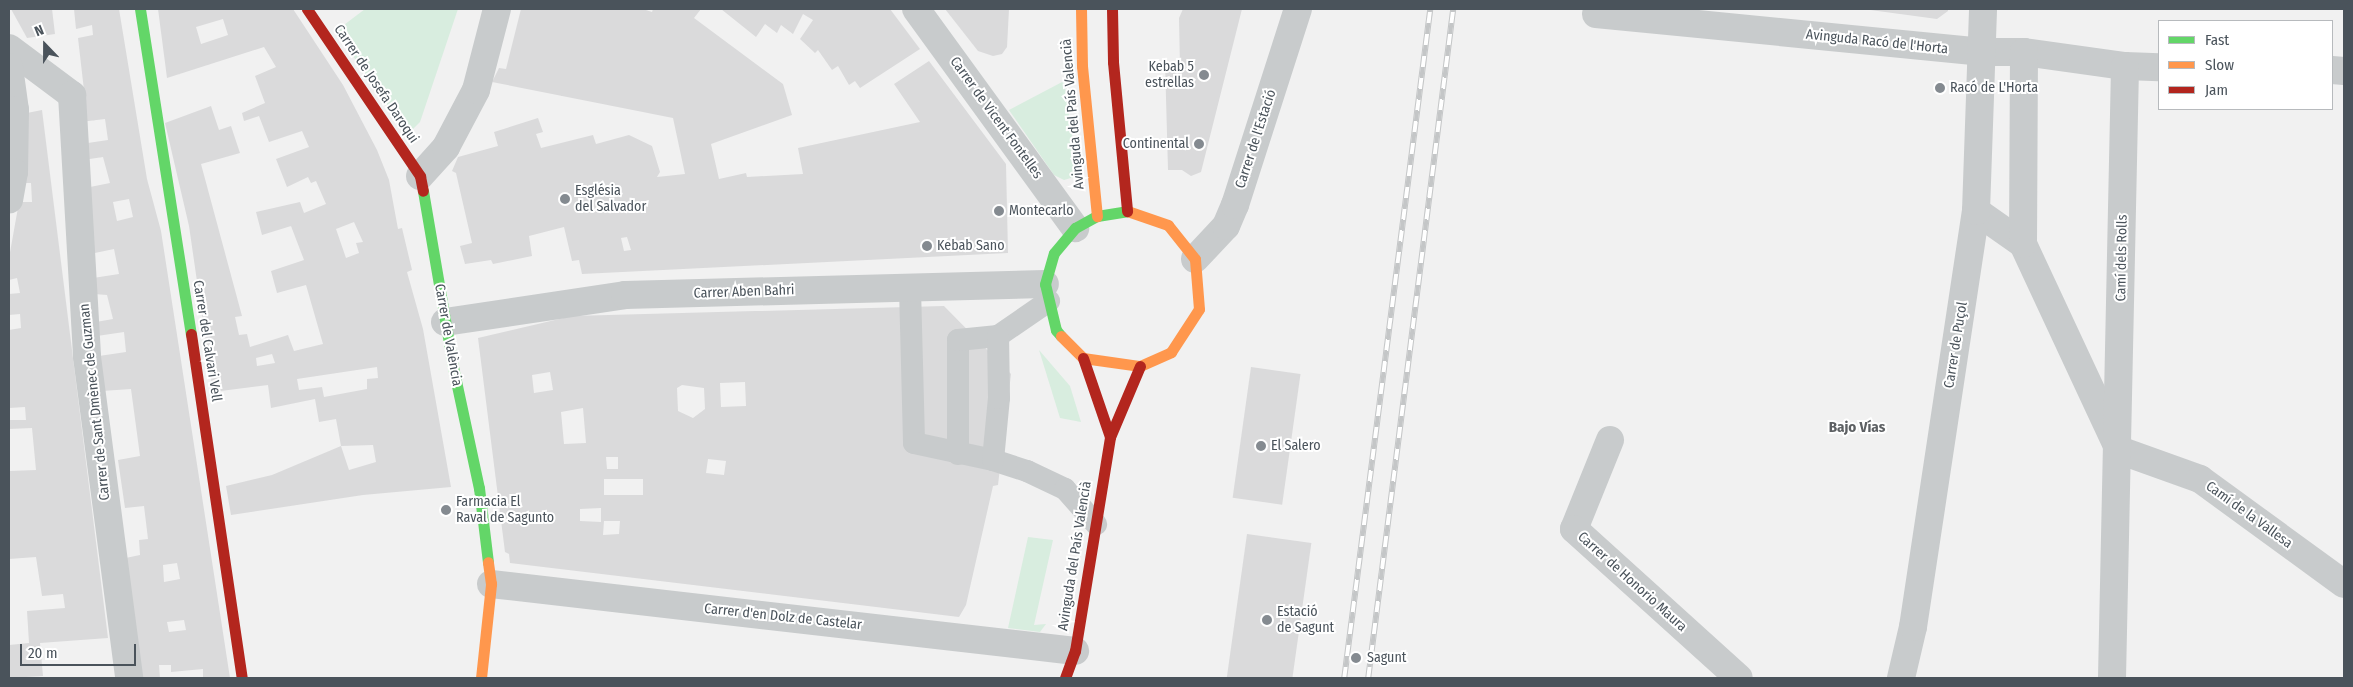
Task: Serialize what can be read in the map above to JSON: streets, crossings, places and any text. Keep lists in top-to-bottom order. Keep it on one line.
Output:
{"streets":{"street":["Avinguda Racó de l'Horta","Carrer de Josefa Daroqui","Avinguda del País Valencià","Carrer de Vicent Fontelles","Carrer de l'Estació","Camí dels Rolls","Carrer Aben Bahri","Carrer de València","Carrer del Calvari Vell","Carrer de Puçol","Carrer de Sant Dmènec de Guzman","Camí de la Vallesa","Carrer de Honorio Maura","Carrer d'en Dolz de Castelar"]},"crossings":[["Avinguda Racó de l'Horta","Camí dels Rolls"],["Avinguda Racó de l'Horta","Carrer de Puçol"],["Carrer de Josefa Daroqui","Carrer de València"],["Avinguda del País Valencià","Carrer de Vicent Fontelles"],["Avinguda del País Valencià","Carrer de l'Estació"],["Avinguda del País Valencià","Carrer Aben Bahri"],["Avinguda del País Valencià","Carrer d'en Dolz de Castelar"],["Carrer de Vicent Fontelles","Carrer de l'Estació"],["Carrer de Vicent Fontelles","Carrer Aben Bahri"],["Carrer de l'Estació","Carrer Aben Bahri"],["Camí dels Rolls","Carrer de Puçol"],["Camí dels Rolls","Camí de la Vallesa"],["Carrer Aben Bahri","Carrer de València"],["Carrer de València","Carrer d'en Dolz de Castelar"]],"districts":["Bajo Vías"],"places":["Kebab 5 estrellas","Racó de L'Horta","Continental","Església del Salvador","Montecarlo","Kebab Sano","El Salero","Farmacia El Raval de Sagunto","Estació de Sagunt","Sagunt"],"legend":["Fast","Slow","Jam"],"scale_bar":"20 m","north":"top"}
